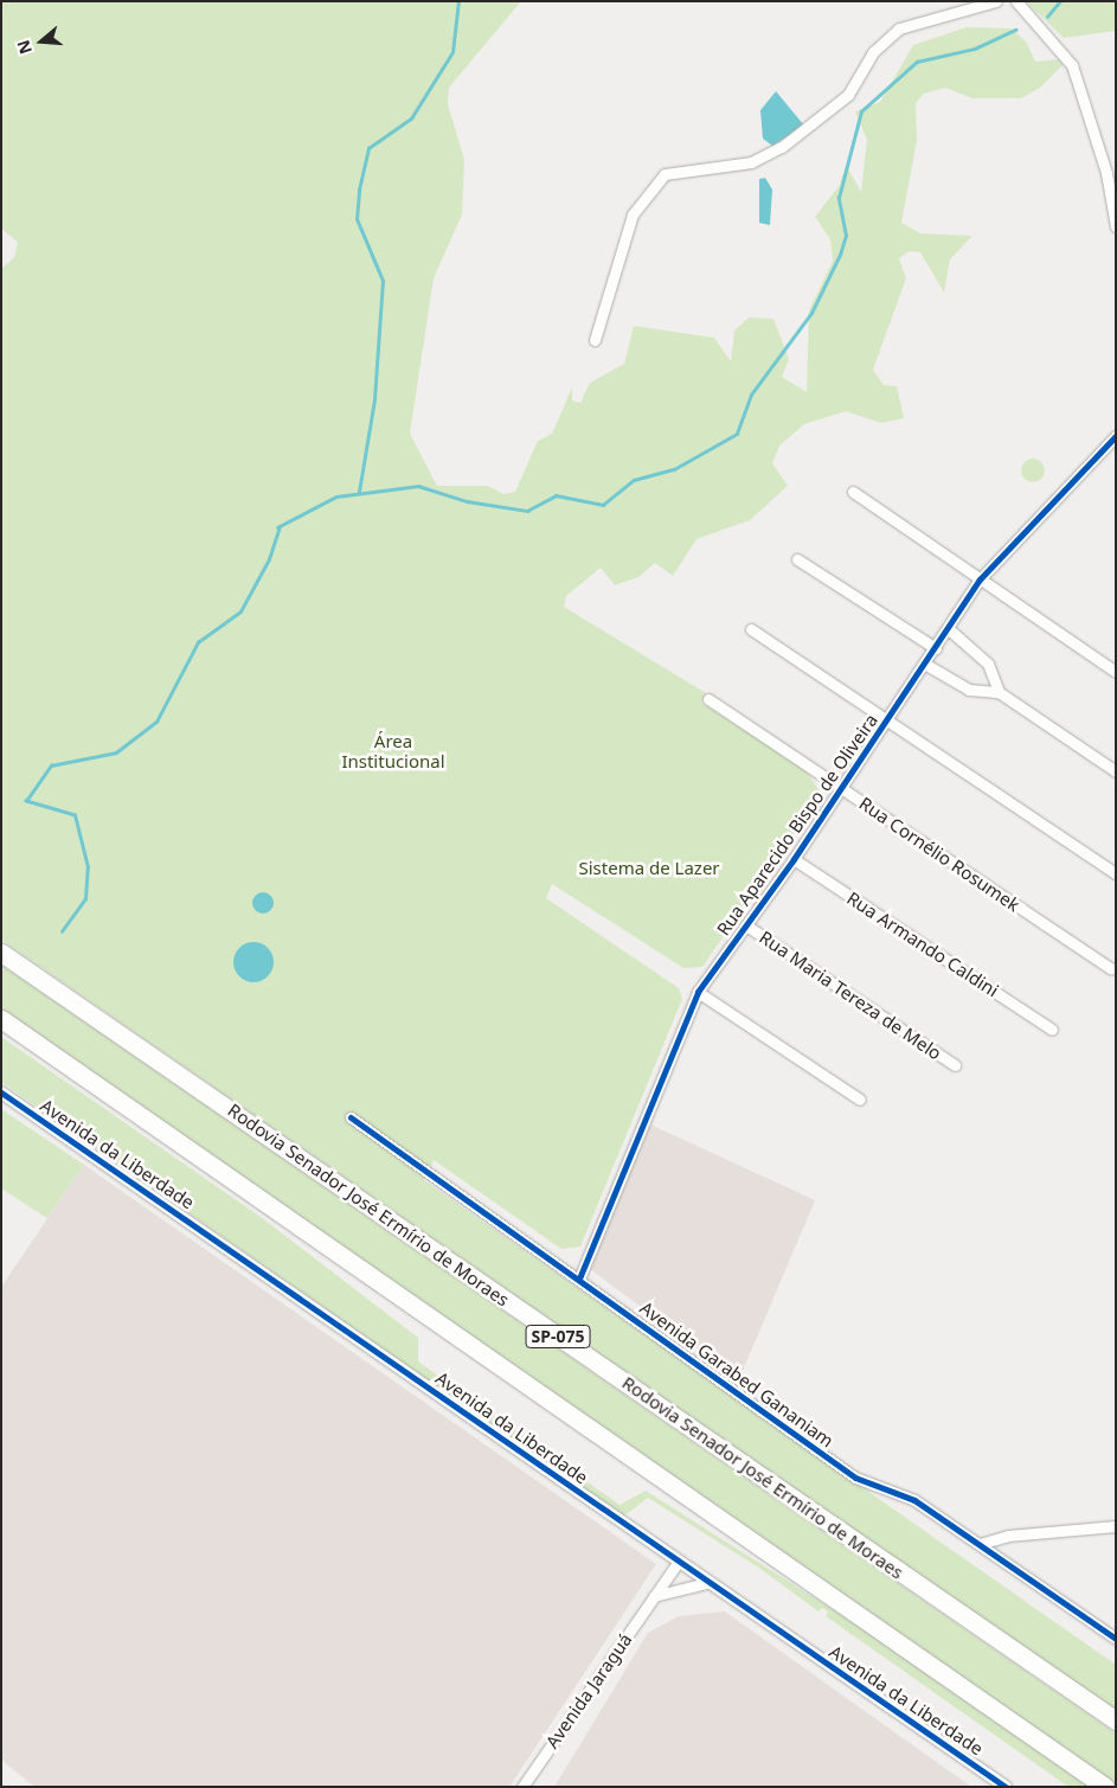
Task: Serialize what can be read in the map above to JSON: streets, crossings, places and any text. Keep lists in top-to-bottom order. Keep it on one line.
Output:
{"streets":{"highway":["Rodovia Senador José Ermírio de Moraes","SP-075"],"street":["Rua Aparecido Bispo de Oliveira","Rua Cornélio Rosumek","Rua Armando Caldini","Rua Maria Tereza de Melo","Avenida da Liberdade","Avenida Garabed Gananiam","Avenida Jaraguá"]},"crossings":[["Rua Aparecido Bispo de Oliveira","Rua Cornélio Rosumek"],["Rua Aparecido Bispo de Oliveira","Rua Armando Caldini"],["Rua Aparecido Bispo de Oliveira","Rua Maria Tereza de Melo"],["Rua Aparecido Bispo de Oliveira","Avenida Garabed Gananiam"],["Avenida da Liberdade","Avenida Jaraguá"]],"parks":["Área Institucional","Sistema de Lazer"],"north":"left"}
